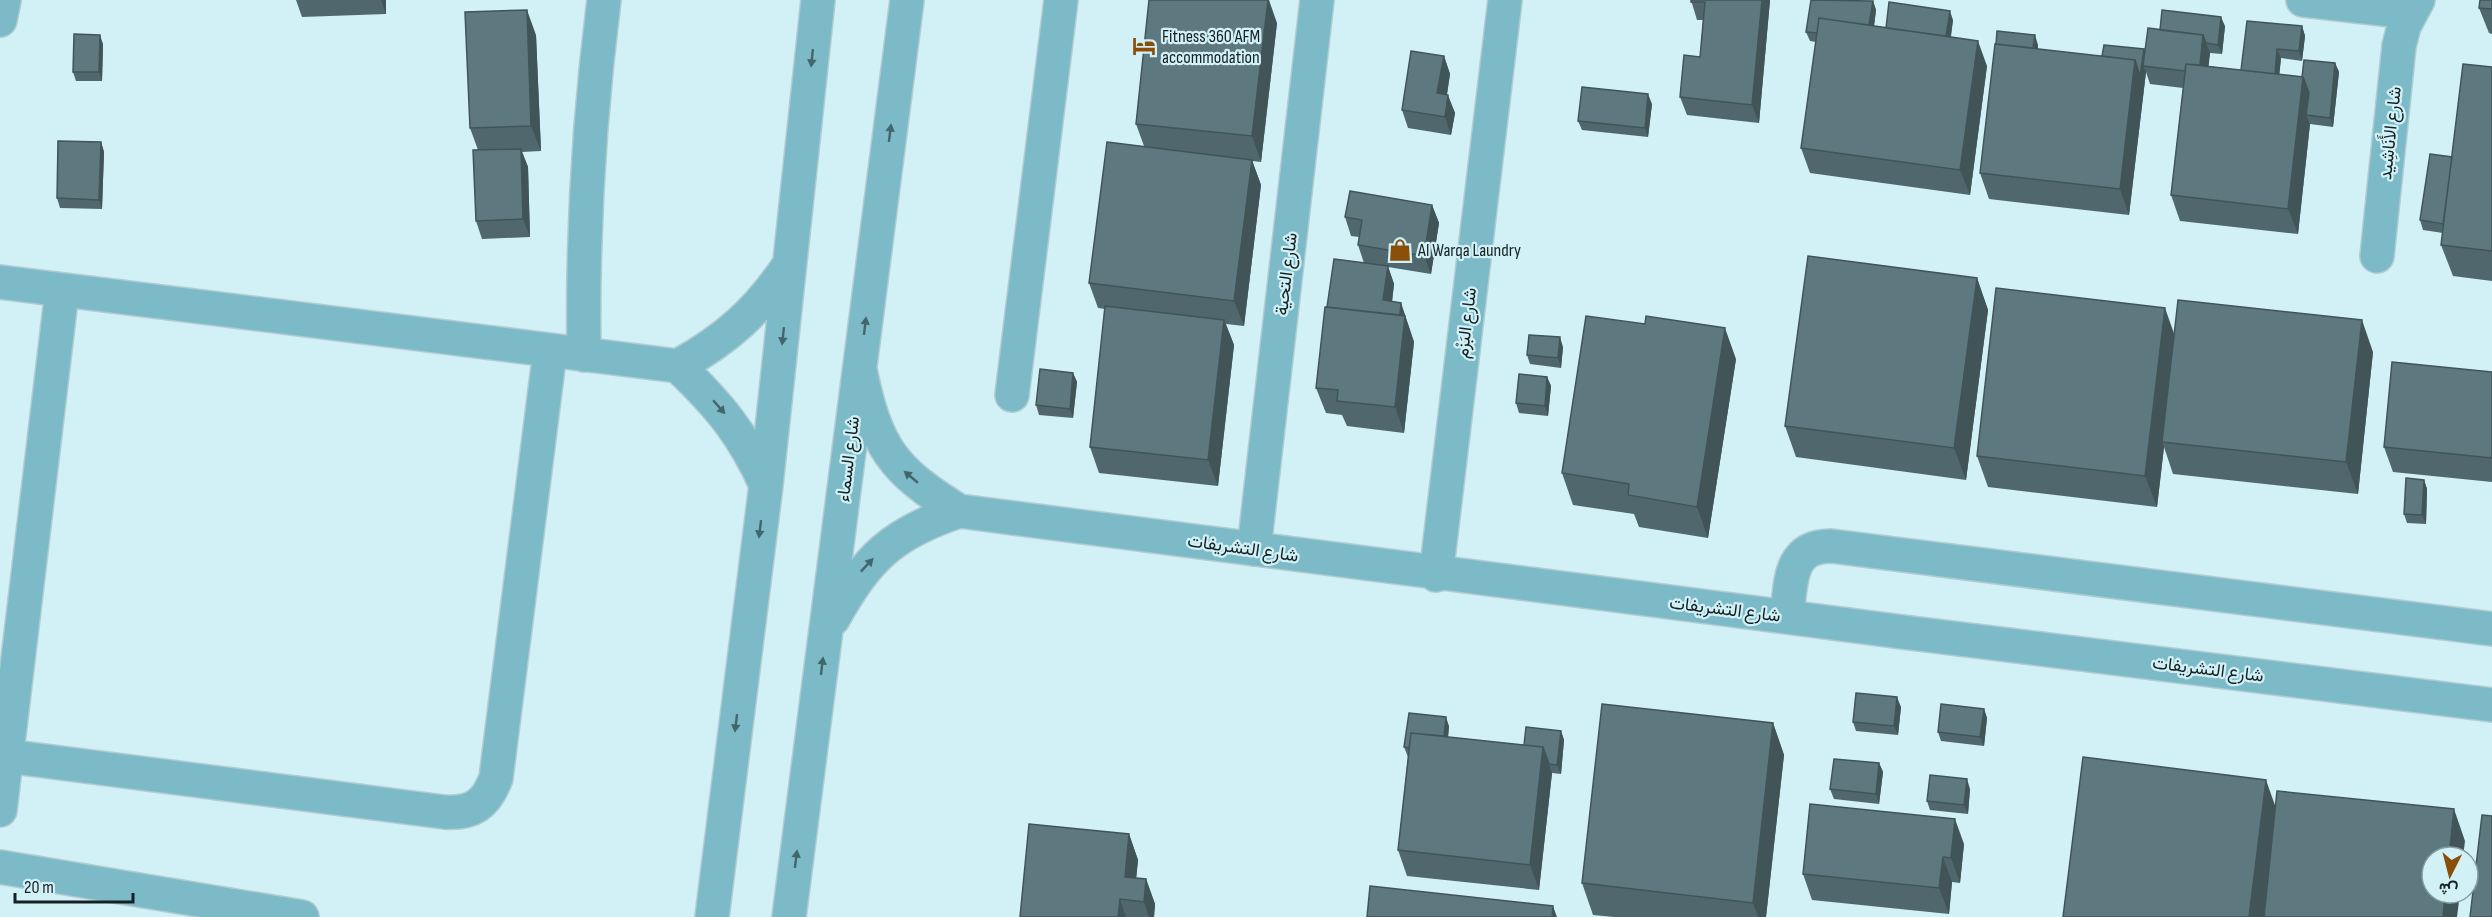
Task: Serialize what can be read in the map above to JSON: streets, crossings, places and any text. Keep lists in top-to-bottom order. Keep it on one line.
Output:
{"streets":{"street":["شارع الأَنَاشِيد","شارع التحية","شارع البَزْم","شارع السماء","شارع التشريفات"]},"crossings":[["شارع التحية","شارع التشريفات"],["شارع البَزْم","شارع التشريفات"],["شارع السماء","شارع التشريفات"]],"places":{"hotel":["Fitness 360 AFM accommodation"],"shop":["Al Warqa Laundry"]},"scale_bar":"20 m","north":"bottom"}
